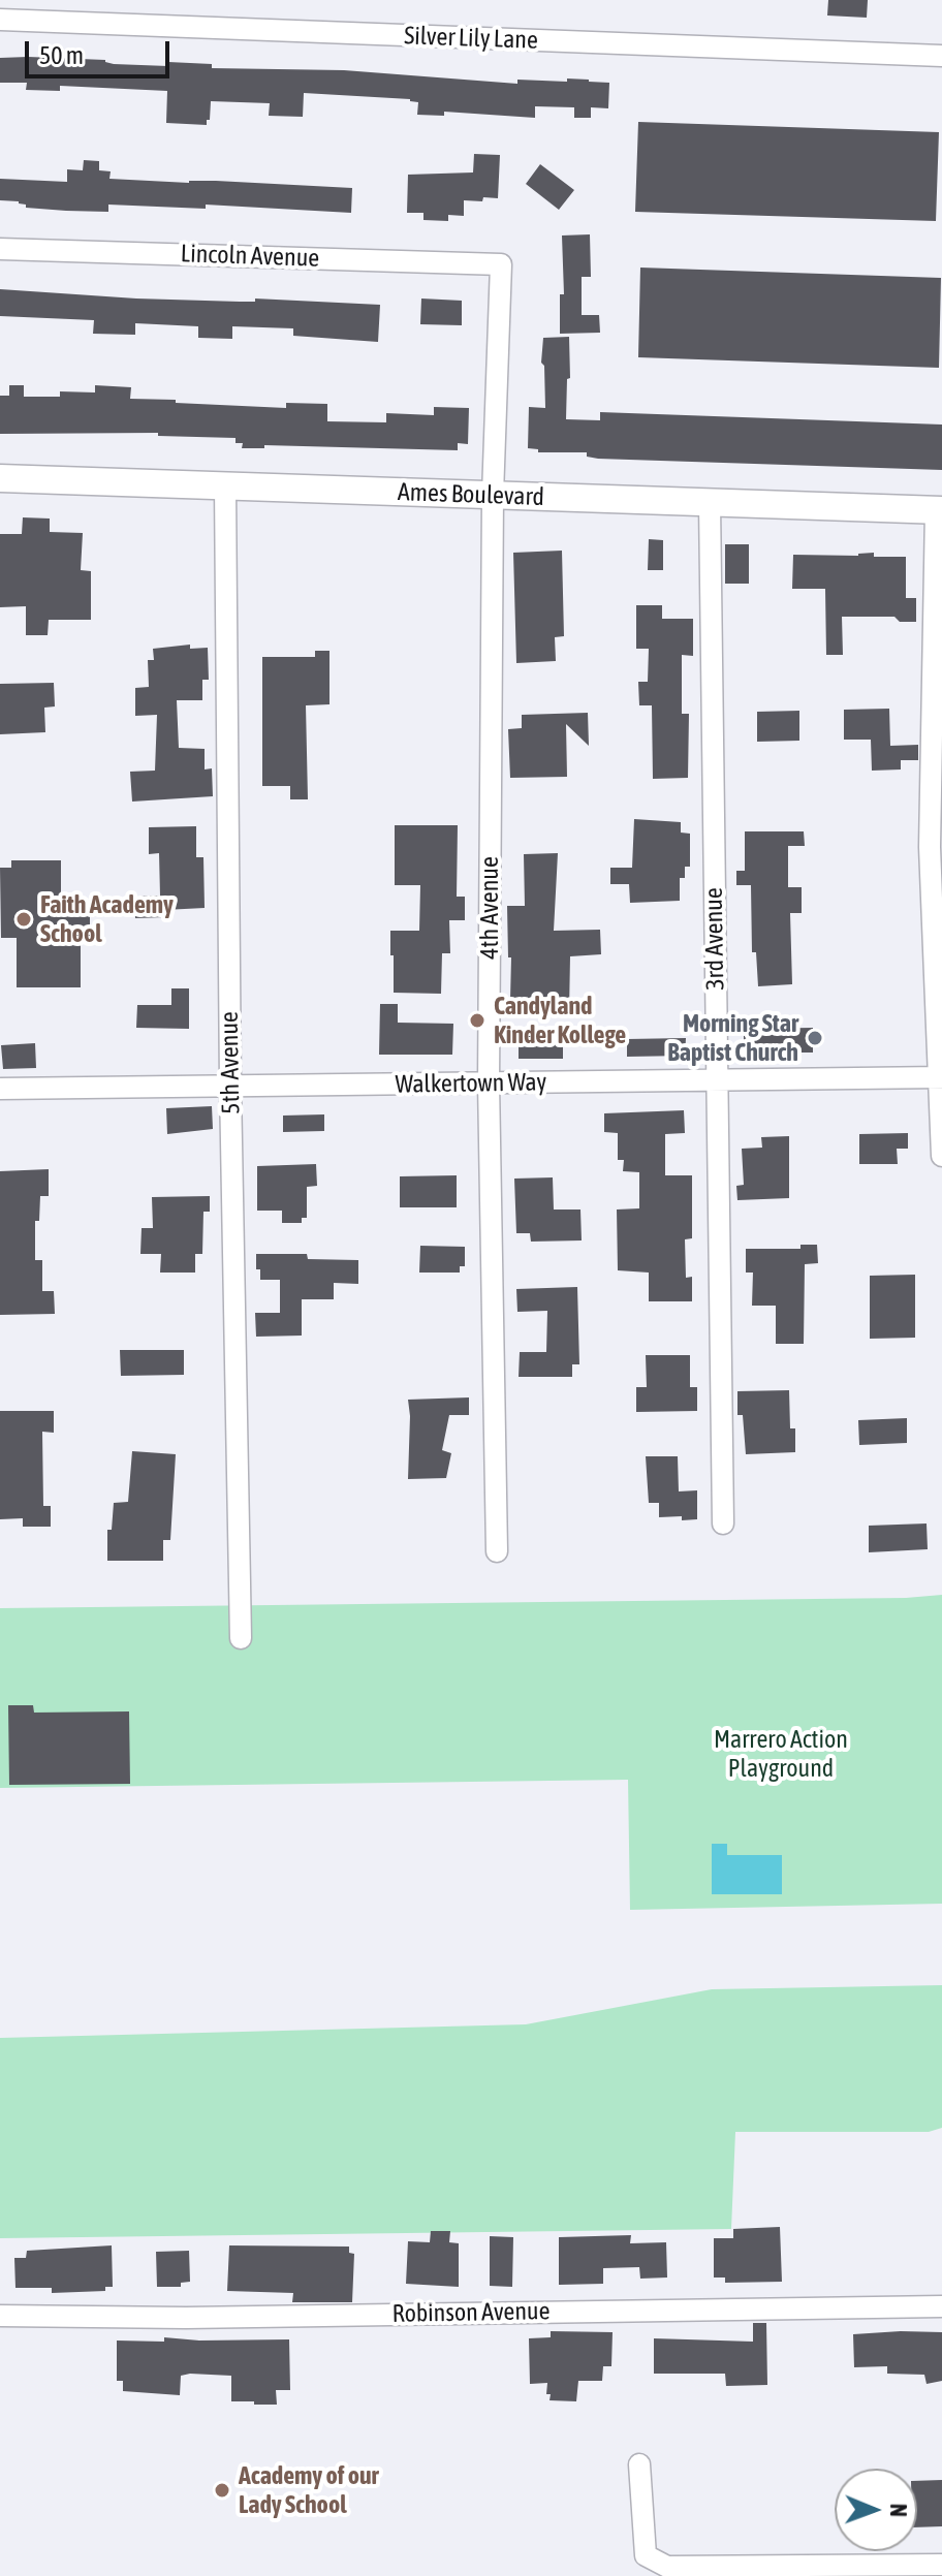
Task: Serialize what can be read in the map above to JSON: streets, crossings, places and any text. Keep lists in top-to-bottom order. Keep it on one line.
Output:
{"streets":{"street":["Silver Lily Lane","Lincoln Avenue","Ames Boulevard","4th Avenue","3rd Avenue","5th Avenue","Walkertown Way","Robinson Avenue"]},"crossings":[["Lincoln Avenue","4th Avenue"],["Ames Boulevard","4th Avenue"],["Ames Boulevard","3rd Avenue"],["Ames Boulevard","5th Avenue"],["4th Avenue","Walkertown Way"],["3rd Avenue","Walkertown Way"],["5th Avenue","Walkertown Way"]],"parks":["Marrero Action Playground"],"places":["Faith Academy School","Candyland Kinder Kollege","Morning Star Baptist Church","Academy of our Lady School"],"scale_bar":"50 m","north":"right"}
